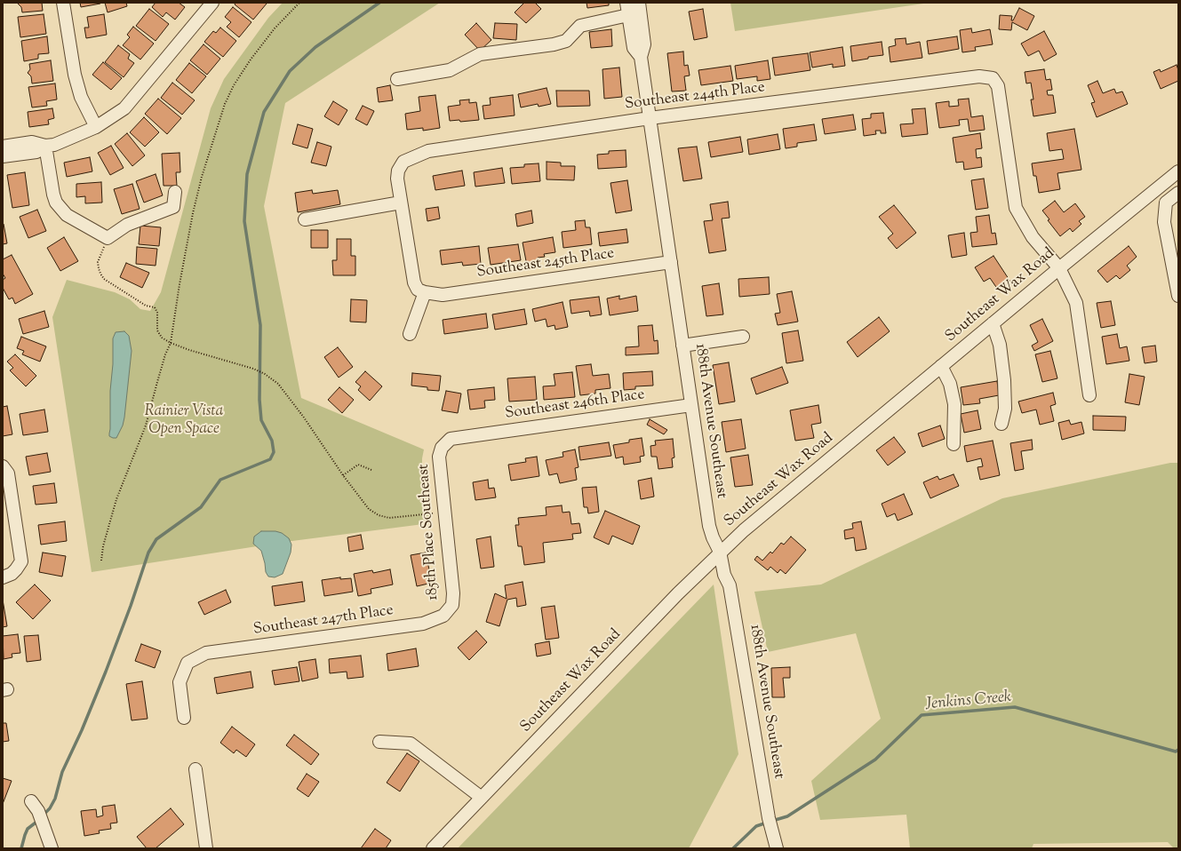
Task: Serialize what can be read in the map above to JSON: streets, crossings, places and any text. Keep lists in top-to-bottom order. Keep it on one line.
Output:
{"streets":{"street":["Southeast 244th Place","Southeast 245th Place","Southeast Wax Road","Southeast 246th Place","188th Avenue Southeast","185th Place Southeast","Southeast 247th Place"]},"crossings":[["Southeast 244th Place","Southeast Wax Road"],["Southeast 244th Place","188th Avenue Southeast"],["Southeast 245th Place","188th Avenue Southeast"],["Southeast Wax Road","188th Avenue Southeast"],["Southeast 246th Place","188th Avenue Southeast"],["Southeast 246th Place","185th Place Southeast"],["185th Place Southeast","Southeast 247th Place"]],"water":["Jenkins Creek"],"parks":["Rainier Vista Open Space"]}
